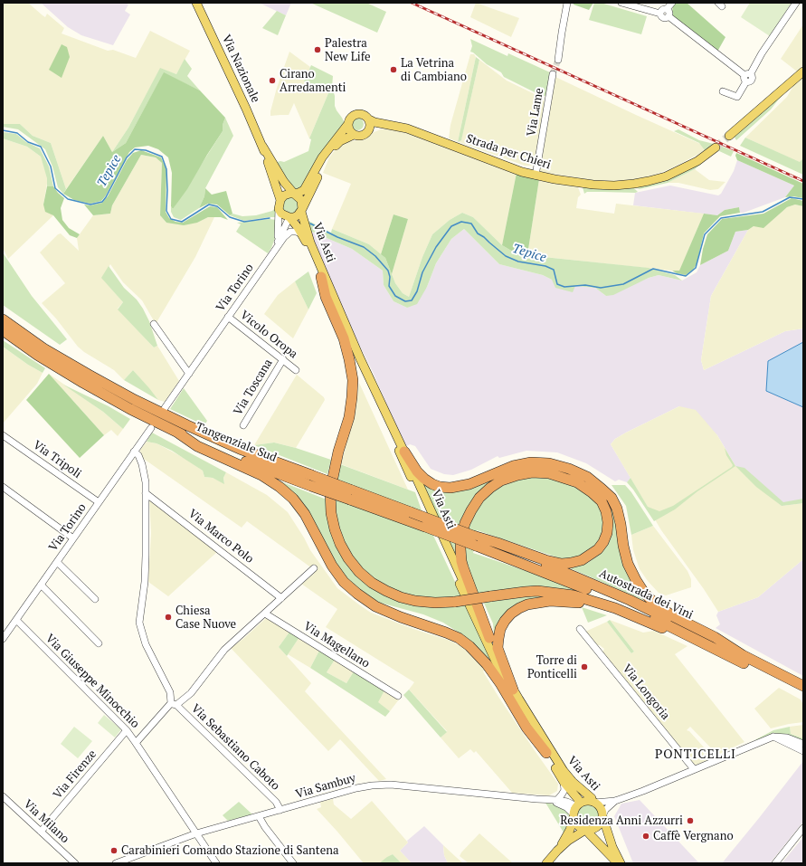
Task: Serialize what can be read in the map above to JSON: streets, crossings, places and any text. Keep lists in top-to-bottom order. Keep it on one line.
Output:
{"streets":{"highway":["Tangenziale Sud","Autostrada dei Vini"],"main road":["Via Nazionale","Strada per Chieri","Via Asti"],"street":["Via Lame","Via Torino","Vicolo Oropa","Via Toscana","Via Tripoli","Via Marco Polo","Via Magellano","Via Giuseppe Minocchio","Via Longoria","Via Sebastiano Caboto","Via Firenze","Via Sambuy","Via Milano"]},"crossings":[["Via Nazionale","Via Asti"],["Via Nazionale","Via Torino"],["Via Lame","Strada per Chieri"],["Via Asti","Via Torino"],["Via Asti","Via Sambuy"],["Via Torino","Vicolo Oropa"],["Via Torino","Via Tripoli"],["Via Torino","Via Giuseppe Minocchio"],["Vicolo Oropa","Via Toscana"],["Tangenziale Sud","Autostrada dei Vini"],["Via Giuseppe Minocchio","Via Firenze"],["Via Giuseppe Minocchio","Via Sambuy"],["Via Sebastiano Caboto","Via Sambuy"],["Via Firenze","Via Milano"]],"districts":["PONTICELLI"],"water":["Tepice"],"places":["Palestra New Life","La Vetrina di Cambiano","Cirano Arredamenti","Chiesa Case Nuove","Torre di Ponticelli","Residenza Anni Azzurri","Caffè Vergnano","Carabinieri Comando Stazione di Santena"]}
